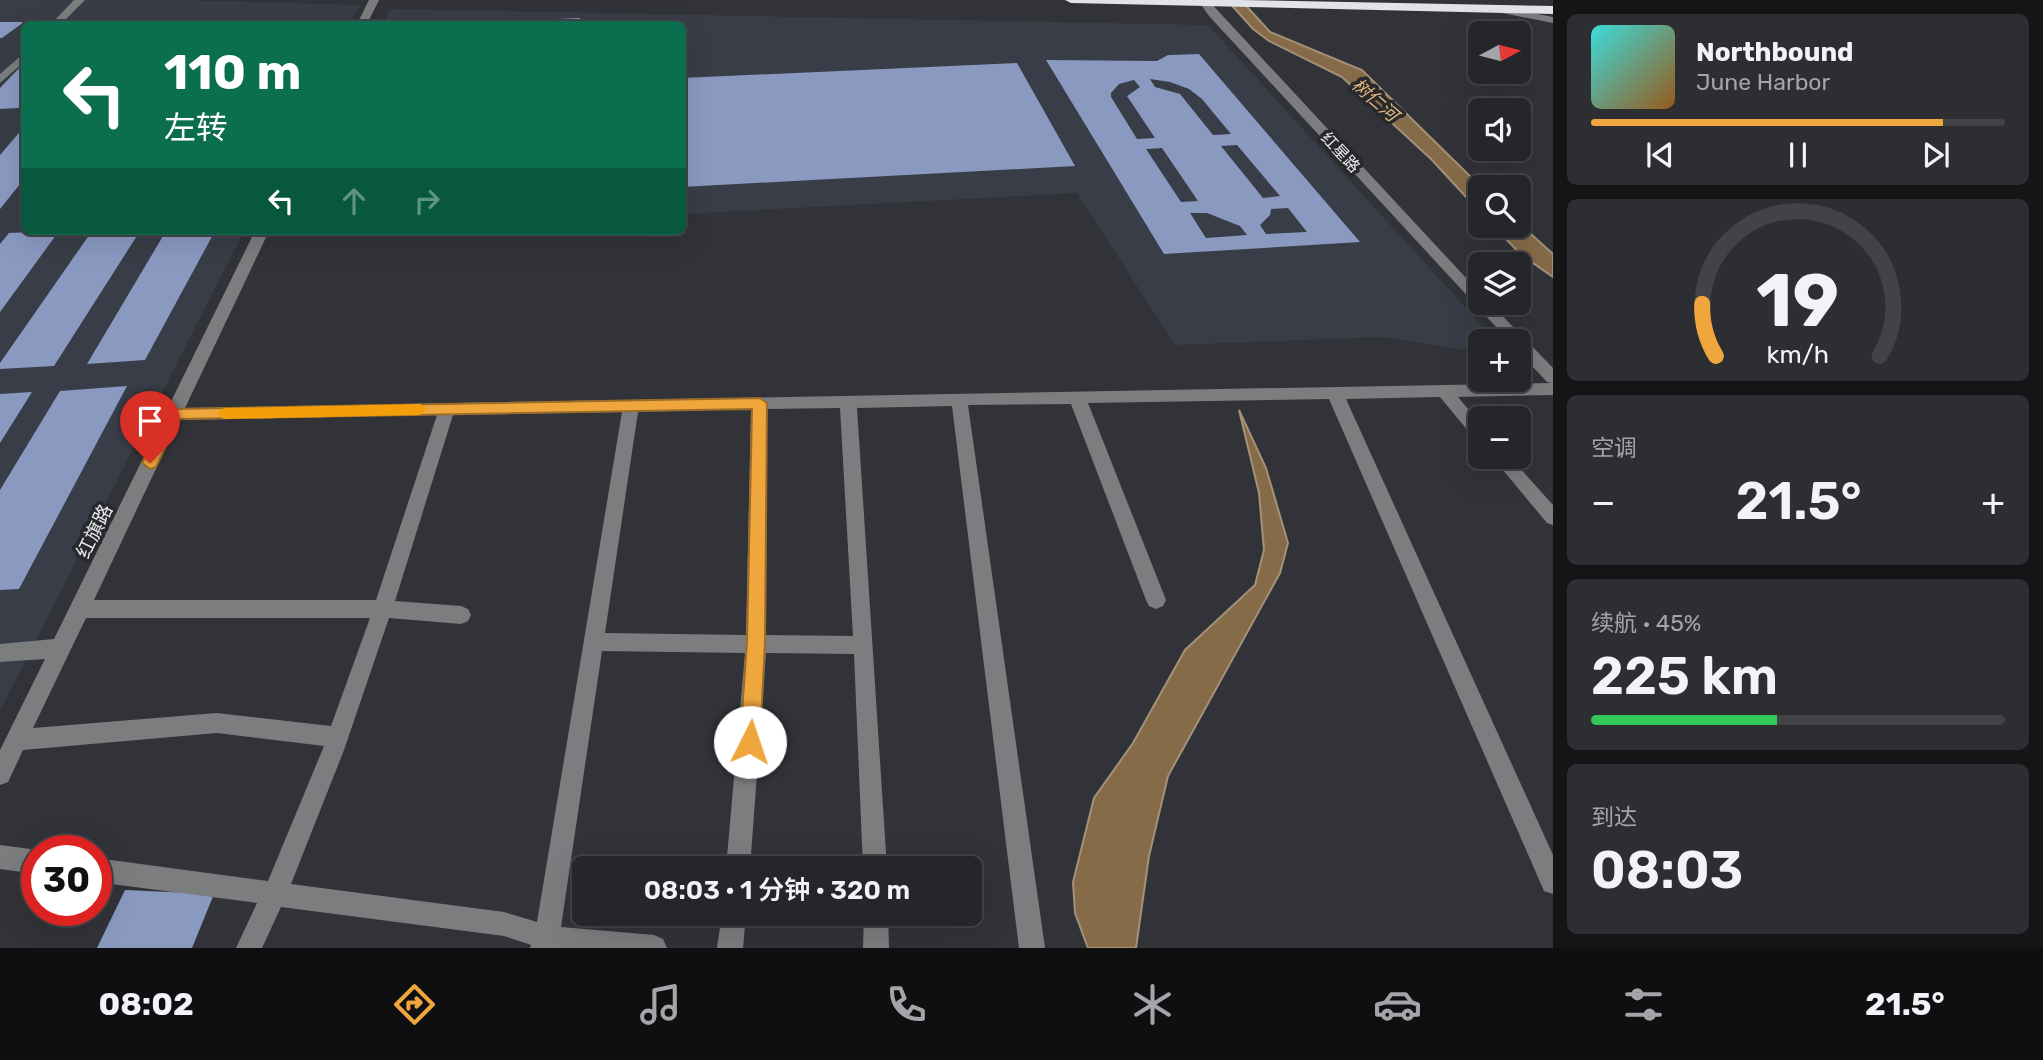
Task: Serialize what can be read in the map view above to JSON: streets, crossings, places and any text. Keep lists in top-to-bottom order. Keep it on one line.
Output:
{"streets":{"street":["红星路","红旗路"]},"water":["树仁河"],"north":"right","page":{"map_buttons":["+","−"],"turn":["110 m","左转"],"song":["Northbound","June Harbor"],"tile":["空调",["续航 · 45%","225 km"],["到达","08:03"]],"heat":["−","21.5°","+"],"limit":"30","trip":"08:03 · 1 分钟 · 320 m","tabs":["08:02","21.5°"],"gauge":["19","km/h"]}}
